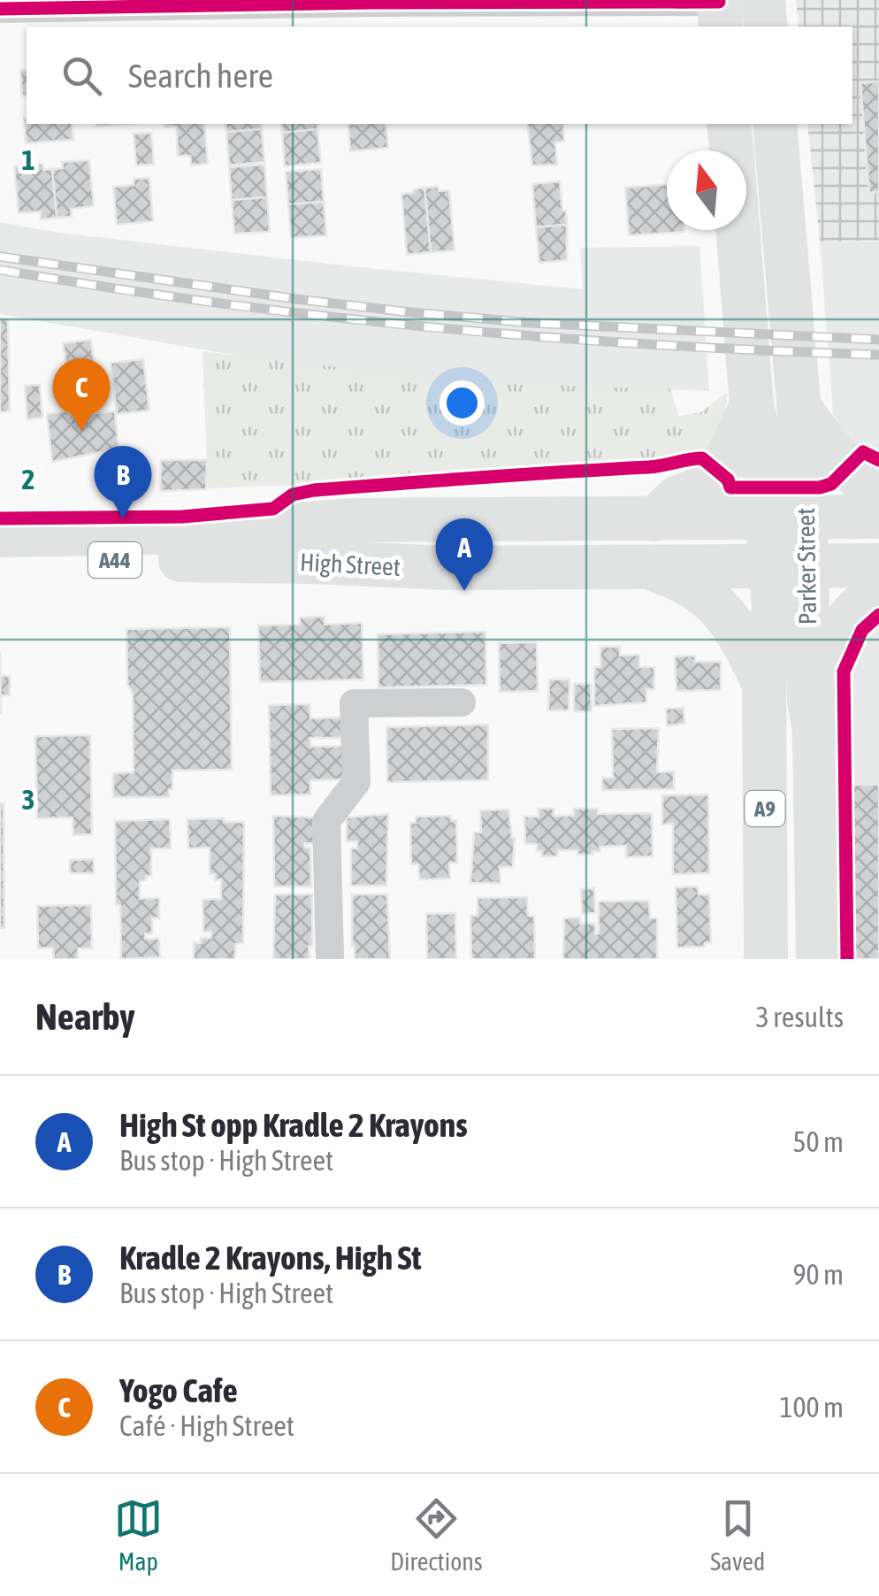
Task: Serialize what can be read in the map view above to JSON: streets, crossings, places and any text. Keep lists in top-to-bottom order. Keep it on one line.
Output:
{"streets":{"highway":["A44","High Street","Parker Street","A9"]},"crossings":[["A44","High Street"],["A44","Parker Street"],["High Street","Parker Street"]],"north":"top","page":{"search":"Search here","pins":["C","B","A"],"heading":["Nearby","3 results"],"list":[{"mark":"A","name":"High St opp Kradle 2 Krayons","note":"Bus stop · High Street","value":"50 m"},{"mark":"B","name":"Kradle 2 Krayons, High St","note":"Bus stop · High Street","value":"90 m"},{"mark":"C","name":"Yogo Cafe","note":"Café · High Street","value":"100 m"}],"nav":["Map","Directions","Saved"]},"grid":{"rows":["1","2","3"]}}
